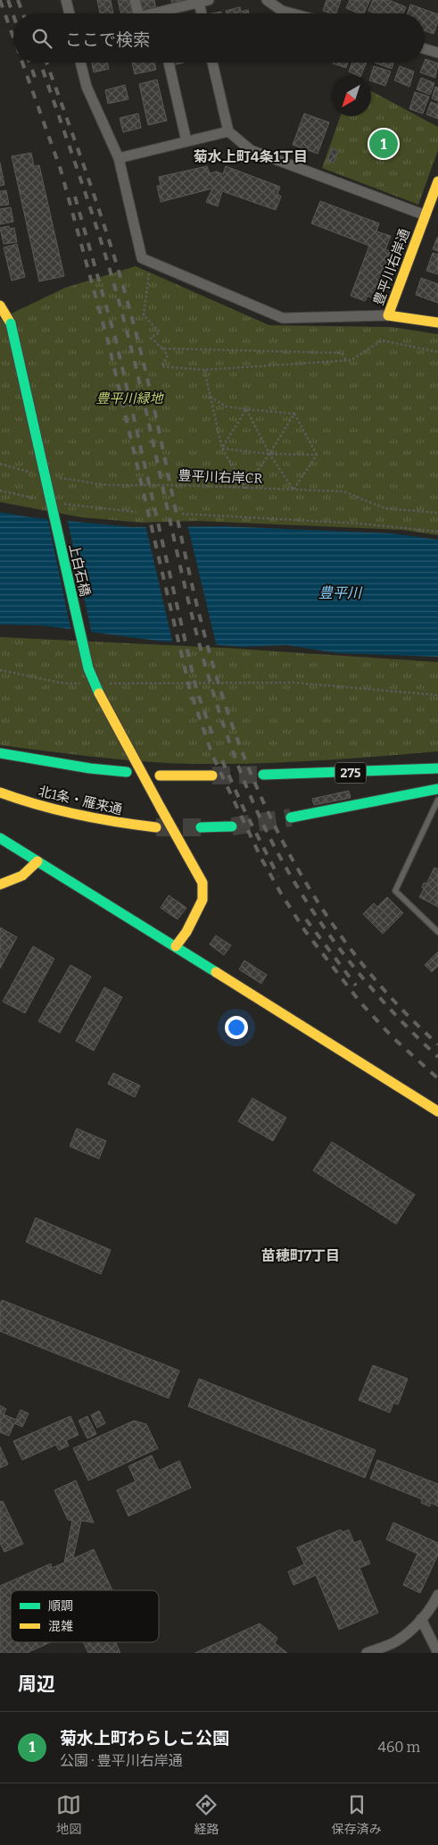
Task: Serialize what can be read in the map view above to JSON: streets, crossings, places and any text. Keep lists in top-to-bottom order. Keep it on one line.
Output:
{"streets":{"main road":["豊平川右岸通","上白石橋","275","北1条・雁来通"],"path":["豊平川右岸CR"]},"districts":["菊水上町4条1丁目","苗穂町7丁目"],"water":["豊平川"],"parks":["豊平川緑地"],"legend":["順調","混雑"],"north":"bottom left","page":{"search":"ここで検索","pins":"1","heading":"周辺","list":[{"mark":"1","name":"菊水上町わらしこ公園","note":"公園 · 豊平川右岸通","value":"460 m"}],"nav":["地図","経路","保存済み"]}}
